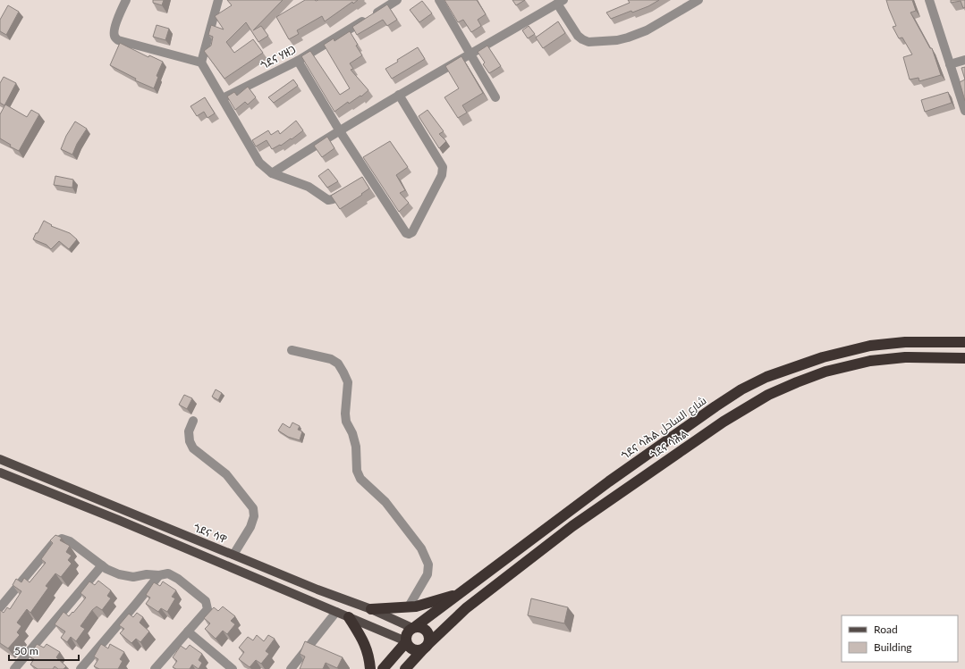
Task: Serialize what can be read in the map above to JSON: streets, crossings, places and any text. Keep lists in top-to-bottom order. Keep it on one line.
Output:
{"streets":{"highway":["ጎደና ሳሕል شارع الساحل","ጎደና ሳሕል"],"main road":["ጎደና ሳዋ"],"street":["ጎደና ሃዘጋ"]},"crossings":[["ጎደና ሳሕል شارع الساحل","ጎደና ሳሕል"],["ጎደና ሳሕል شارع الساحل","ጎደና ሳዋ"],["ጎደና ሳሕል","ጎደና ሳዋ"]],"legend":["Road","Building"],"scale_bar":"50 m"}
